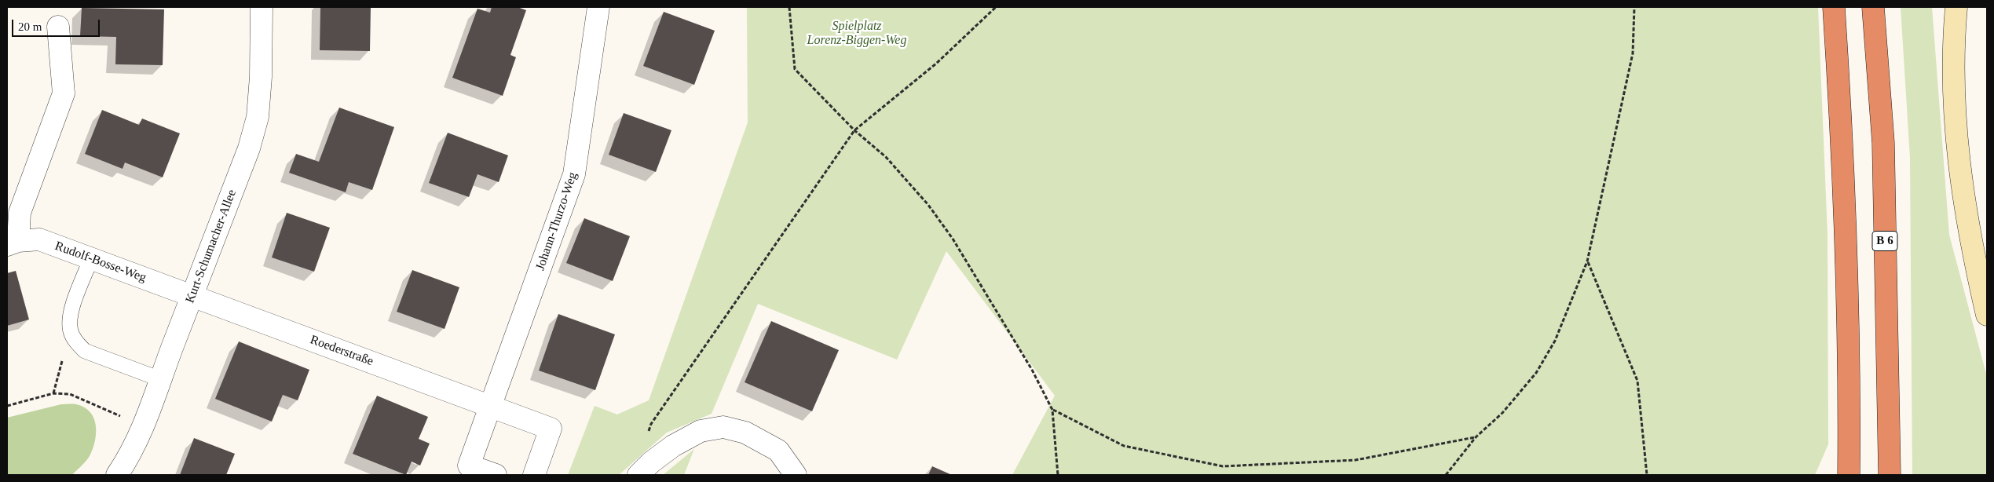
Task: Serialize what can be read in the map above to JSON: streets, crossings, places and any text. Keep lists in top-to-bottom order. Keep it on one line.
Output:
{"streets":{"highway":["B 6"],"street":["Johann-Thurzo-Weg","Kurt-Schumacher-Allee","Rudolf-Bosse-Weg","Roederstraße"]},"crossings":[["Johann-Thurzo-Weg","Roederstraße"],["Kurt-Schumacher-Allee","Rudolf-Bosse-Weg"],["Kurt-Schumacher-Allee","Roederstraße"],["Rudolf-Bosse-Weg","Roederstraße"]],"parks":["Spielplatz Lorenz-Biggen-Weg"],"scale_bar":"20 m"}
